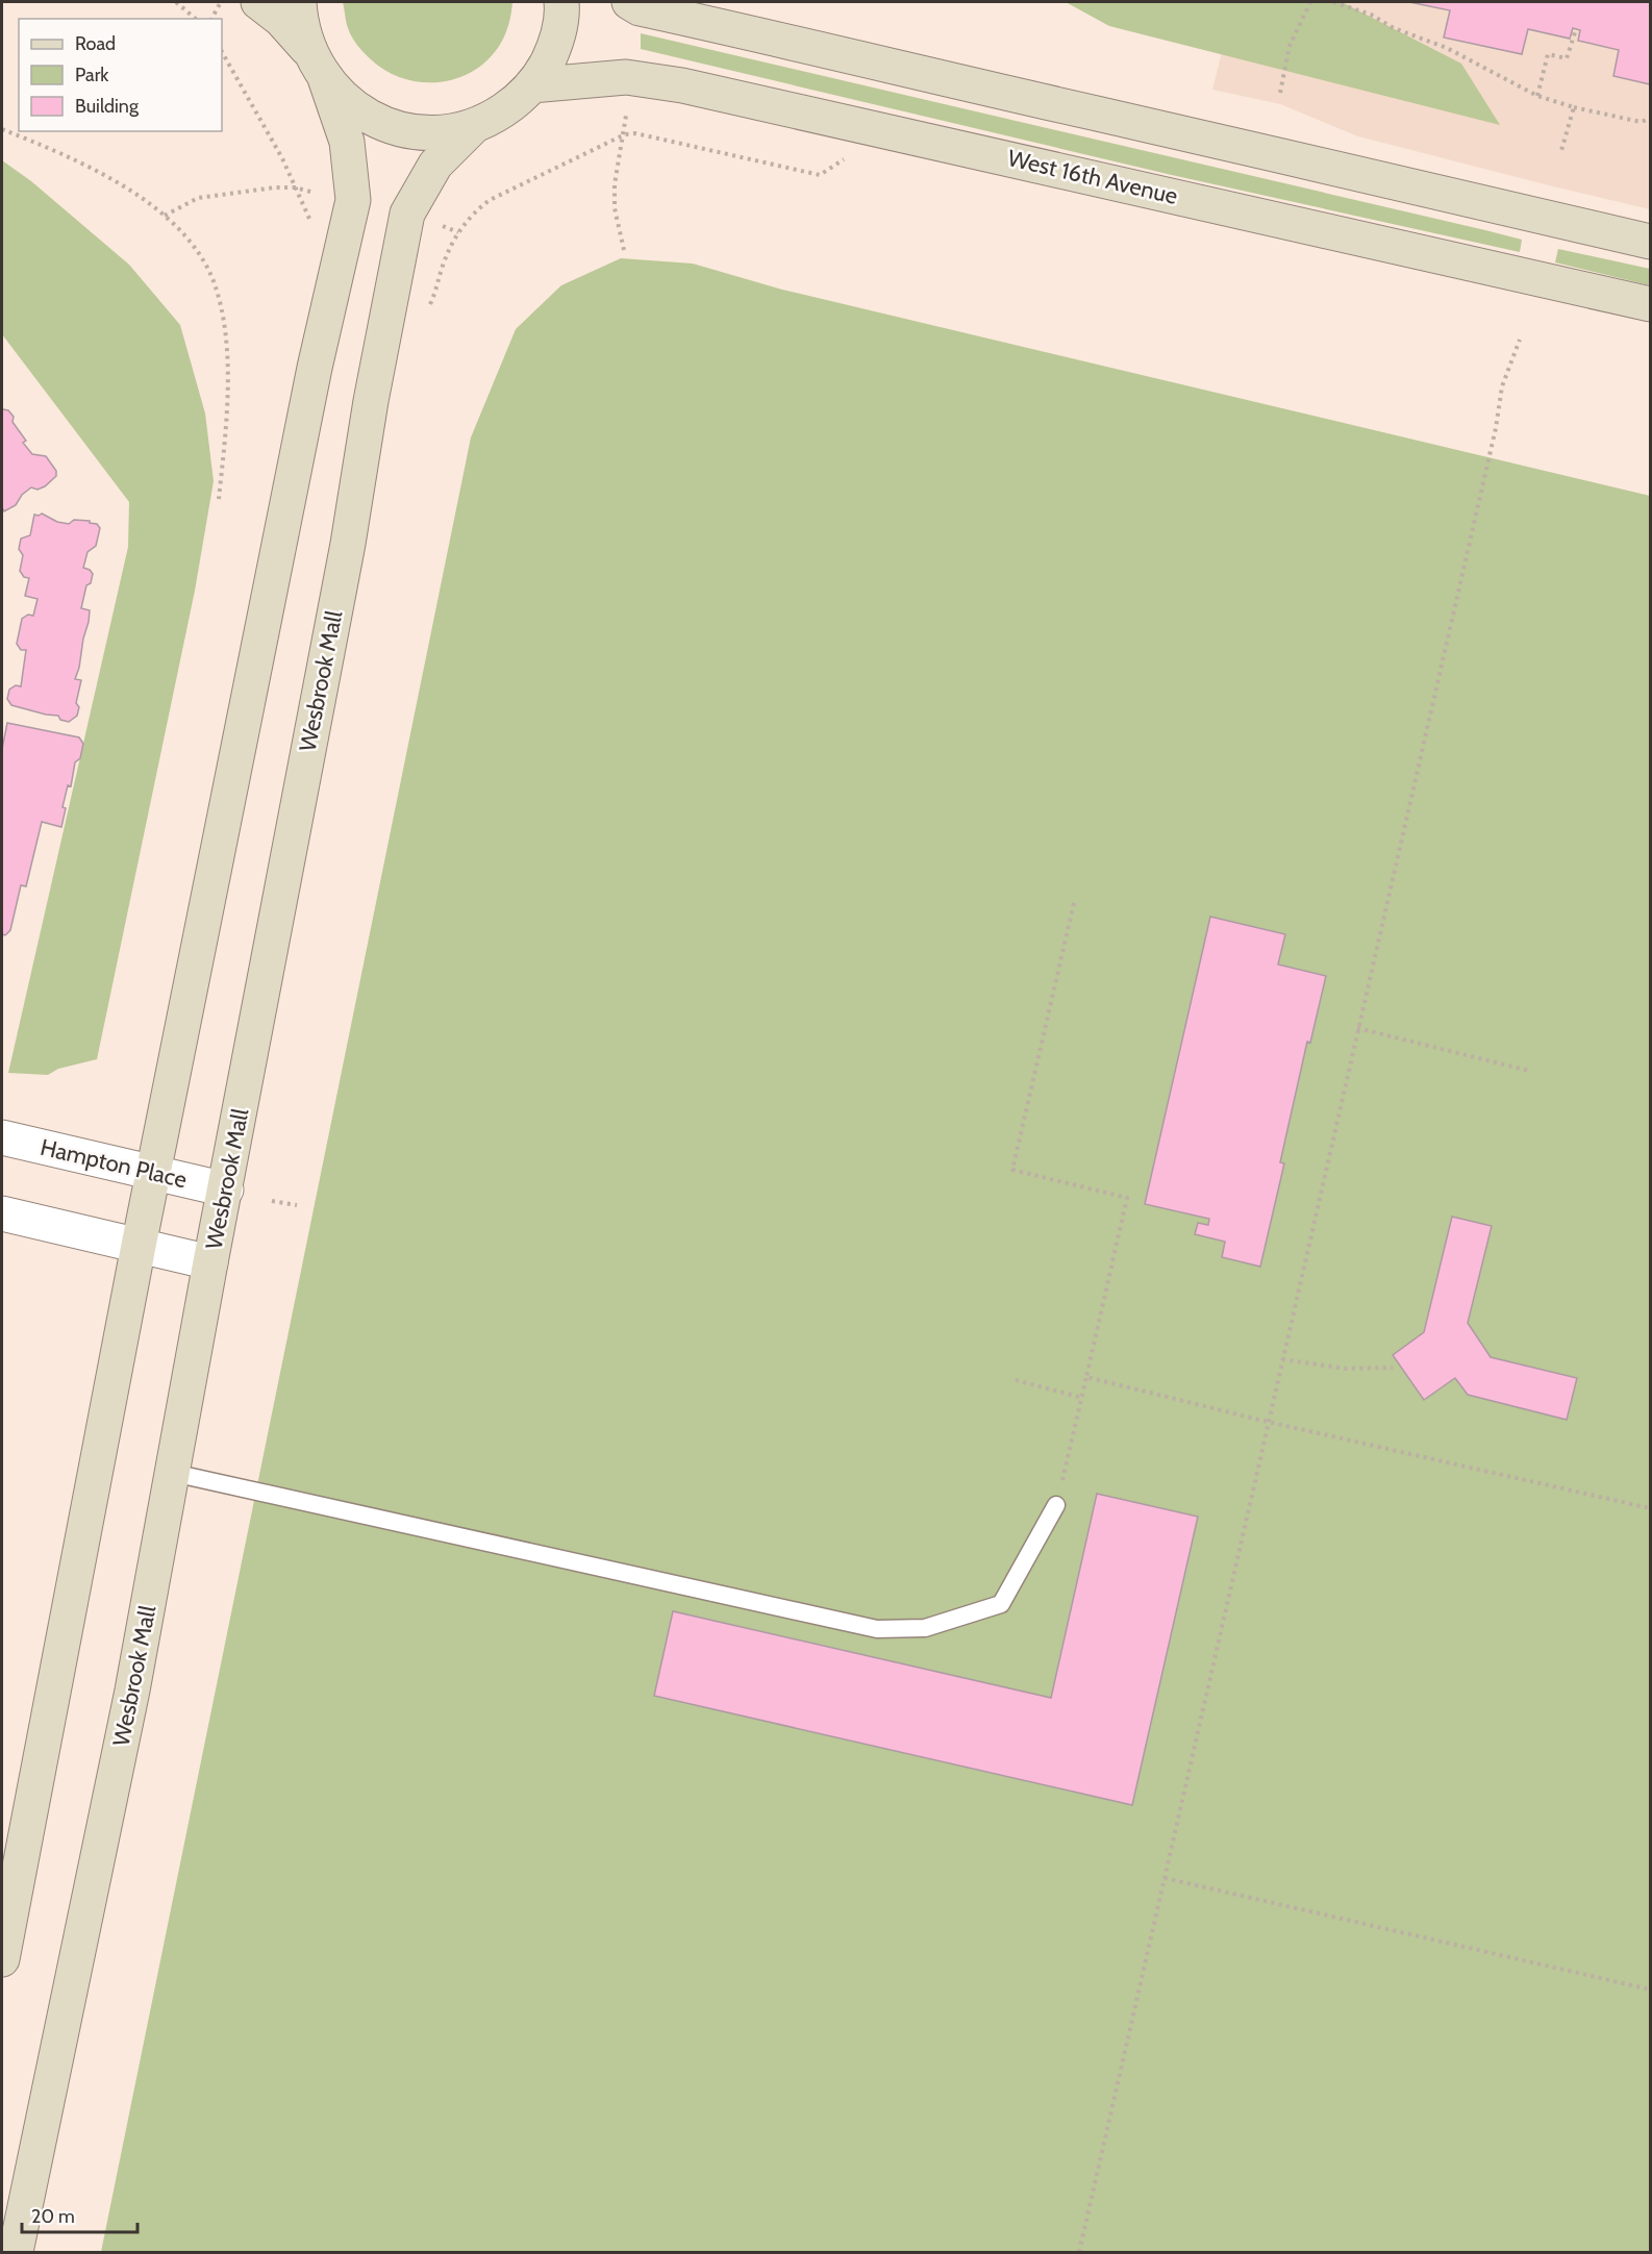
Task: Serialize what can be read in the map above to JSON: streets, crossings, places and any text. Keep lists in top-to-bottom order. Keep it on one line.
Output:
{"streets":{"main road":["West 16th Avenue","Wesbrook Mall"],"street":["Hampton Place"]},"crossings":[["Wesbrook Mall","Hampton Place"]],"legend":["Road","Park","Building"],"scale_bar":"20 m"}
